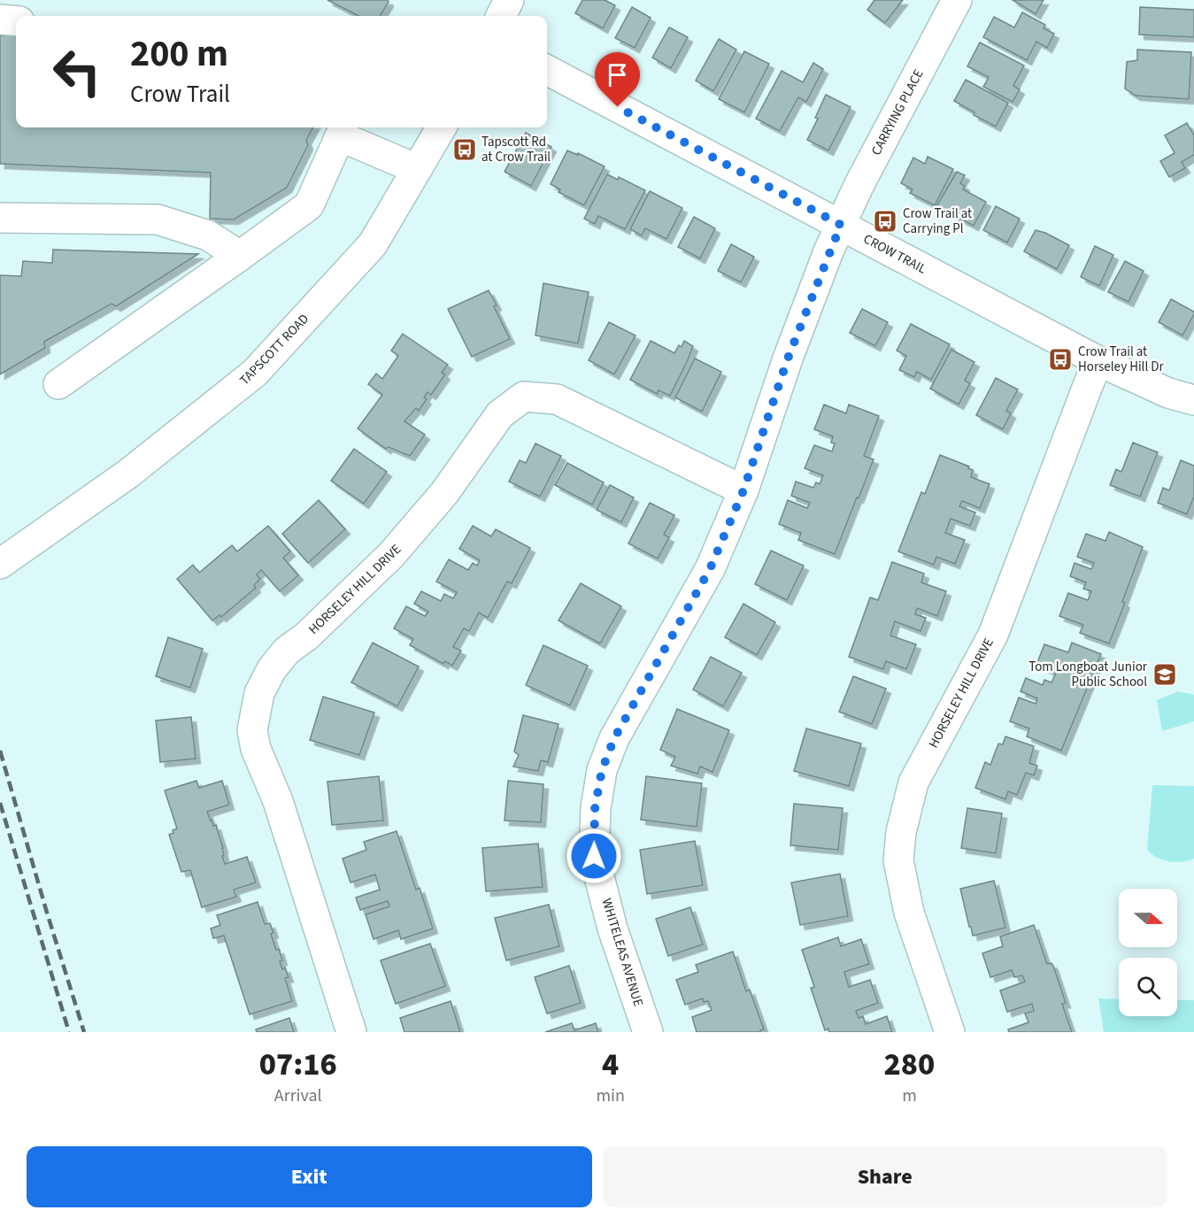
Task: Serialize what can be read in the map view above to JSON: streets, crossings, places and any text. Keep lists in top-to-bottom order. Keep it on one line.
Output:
{"streets":{"street":["CARRYING PLACE","CROW TRAIL","TAPSCOTT ROAD","HORSELEY HILL DRIVE","WHITELEAS AVENUE"]},"crossings":[["CARRYING PLACE","CROW TRAIL"],["CARRYING PLACE","WHITELEAS AVENUE"],["CROW TRAIL","HORSELEY HILL DRIVE"],["CROW TRAIL","WHITELEAS AVENUE"],["HORSELEY HILL DRIVE","WHITELEAS AVENUE"]],"places":{"bus stop":["Tapscott Rd at Crow Trail","Crow Trail at Carrying Pl","Crow Trail at Horseley Hill Dr"],"school or university":["Tom Longboat Junior Public School"]},"north":"right","page":{"turn":["200 m","Crow Trail"],"eta":["07:16","Arrival","4","min","280","m"],"buttons":["Exit","Share"]}}
